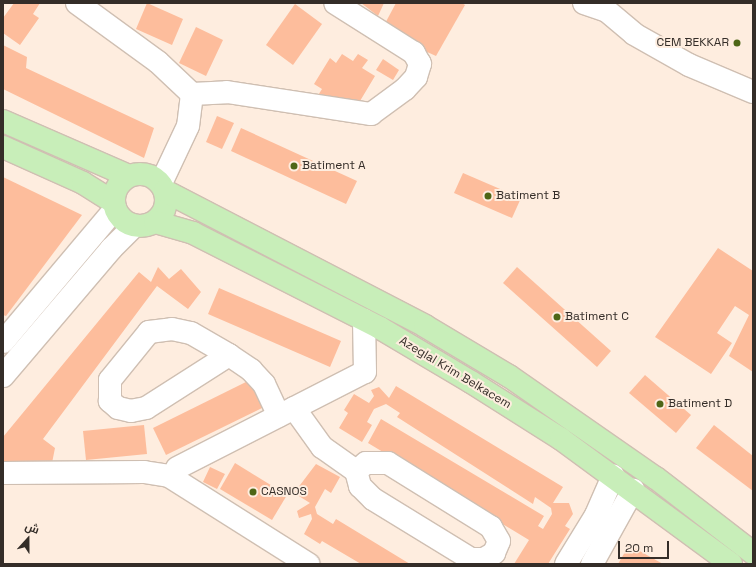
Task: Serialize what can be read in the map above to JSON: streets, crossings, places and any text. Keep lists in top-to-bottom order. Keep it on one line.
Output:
{"streets":{"main road":["Azeglal Krim Belkacem"]},"places":["CEM BEKKAR","Batiment A","Batiment B","Batiment C","Batiment D","CASNOS"],"scale_bar":"20 m","north":"top"}
